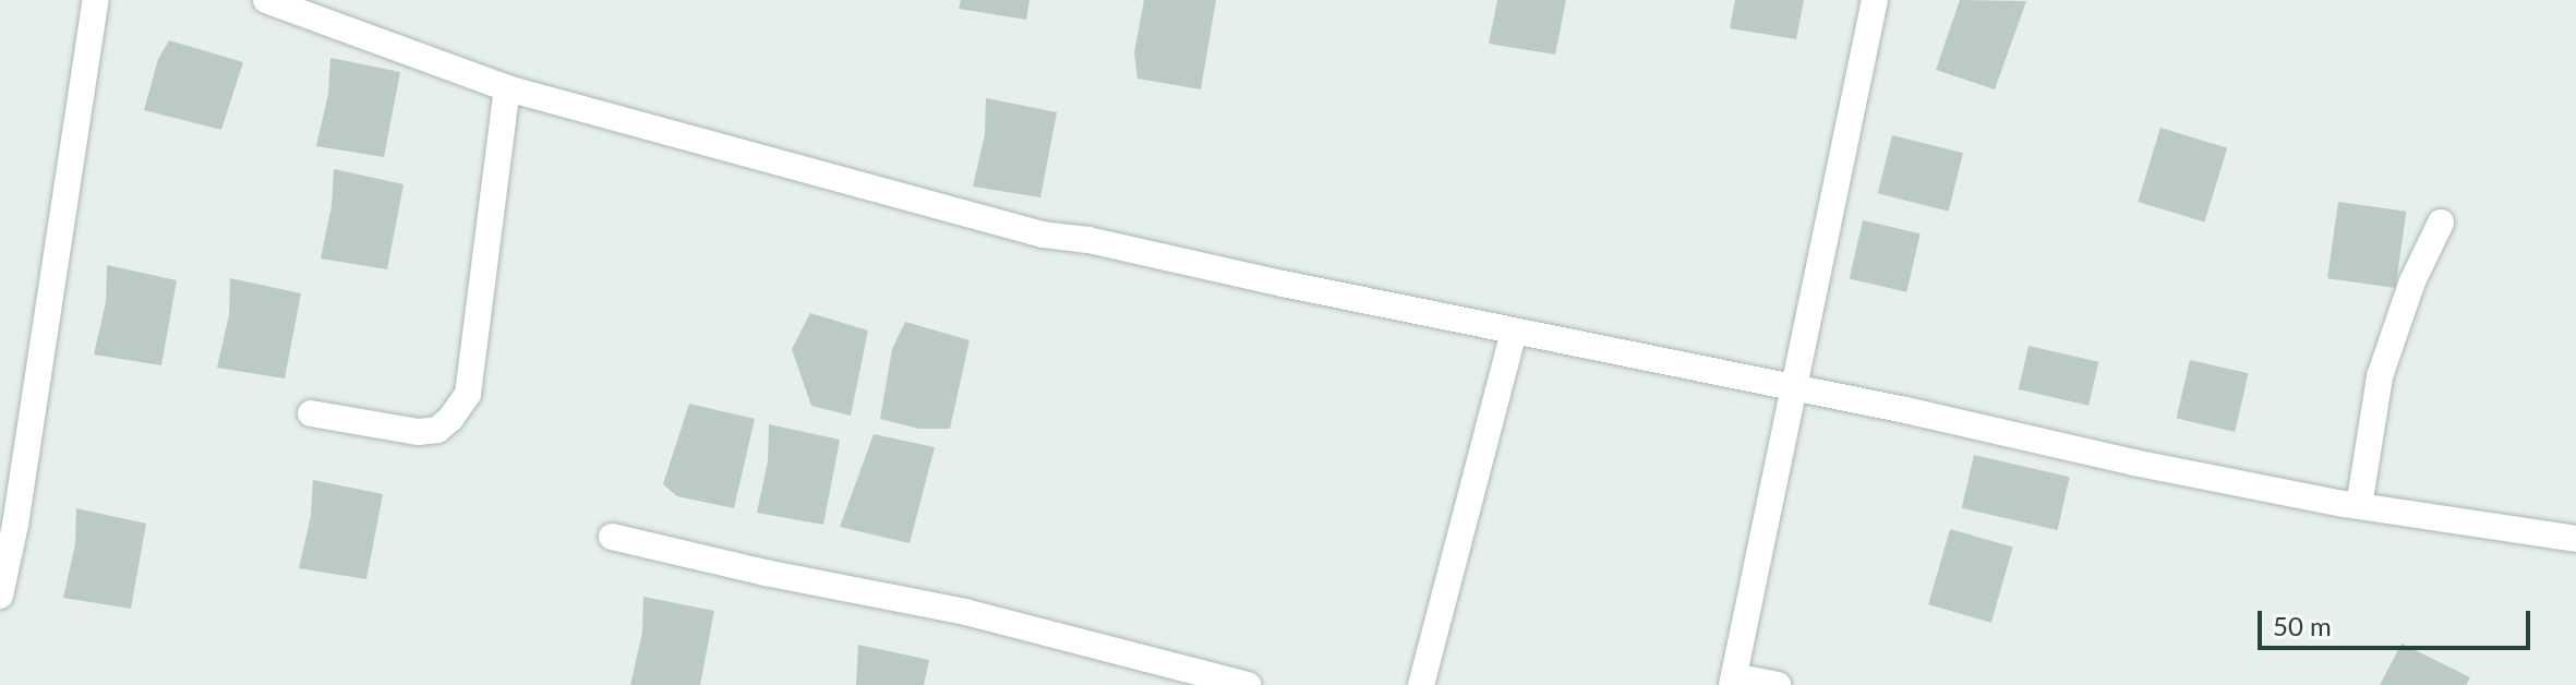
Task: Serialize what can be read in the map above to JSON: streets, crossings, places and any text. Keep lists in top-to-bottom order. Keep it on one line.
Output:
{"scale_bar":"50 m"}
